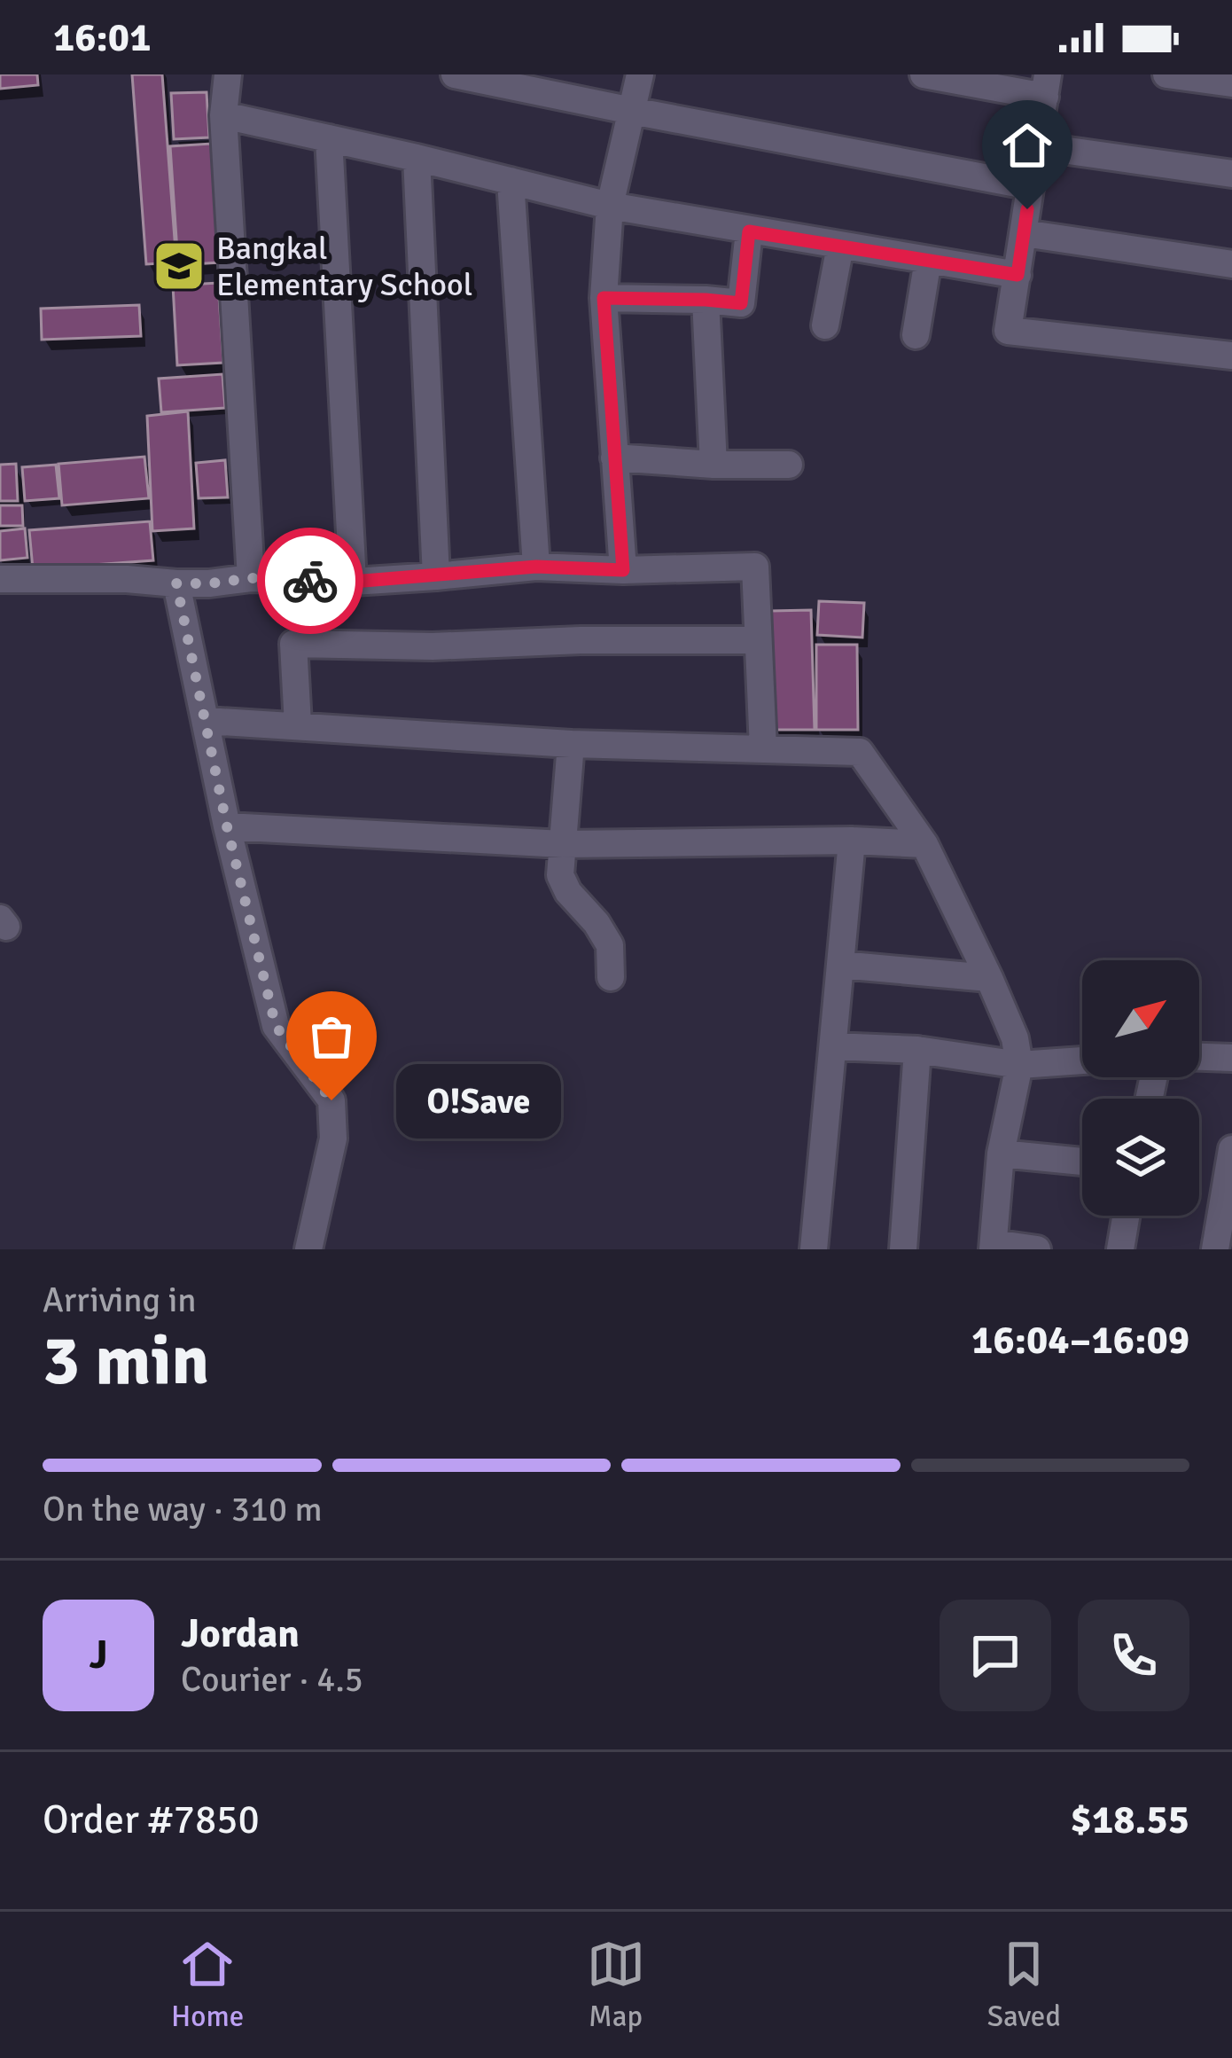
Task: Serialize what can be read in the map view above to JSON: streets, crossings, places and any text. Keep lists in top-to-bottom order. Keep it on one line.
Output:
{"places":{"school or university":["Bangkal Elementary School"],"other":["O!Save"]},"north":"top right","page":{"status":"16:01","bubble":"O!Save","heading":["3 min","Arriving in","16:04–16:09"],"panel":["Jordan","Courier · 4.5","Order #7850","$18.55"],"bar":"On the way · 310 m","round":"J","tabs":["Home","Map","Saved"]}}
